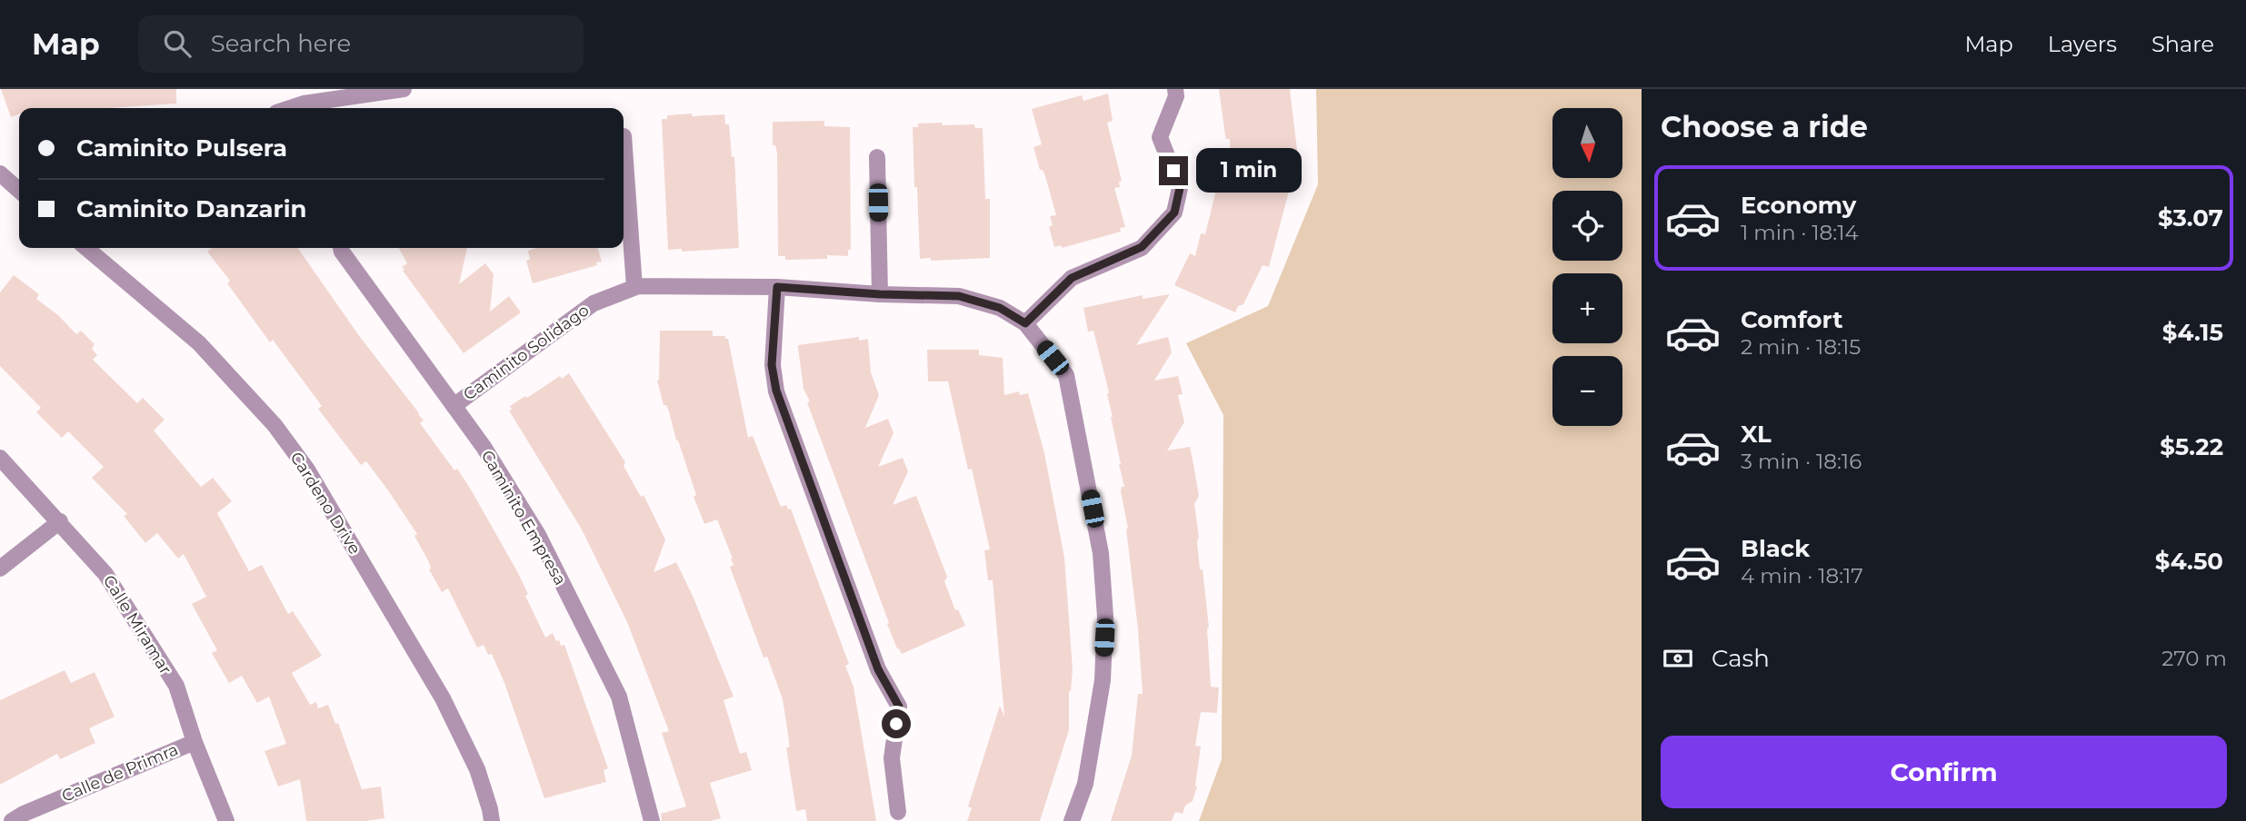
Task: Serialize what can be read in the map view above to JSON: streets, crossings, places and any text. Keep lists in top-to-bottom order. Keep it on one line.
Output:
{"streets":{"street":["Caminito Solidago","Cardeno Drive","Caminito Empresa","Calle Miramar","Calle de Primra"]},"crossings":[["Caminito Solidago","Caminito Empresa"],["Calle Miramar","Calle de Primra"]],"north":"bottom","page":{"header":"Map","search":"Search here","nav":["Map","Layers","Share"],"heading":"Choose a ride","map_buttons":["+","−"],"banner":["Caminito Pulsera","Caminito Danzarin"],"bubble":"1 min","list":[{"name":"Economy","note":"1 min · 18:14","value":"$3.07"},{"name":"Comfort","note":"2 min · 18:15","value":"$4.15"},{"name":"XL","note":"3 min · 18:16","value":"$5.22"},{"name":"Black","note":"4 min · 18:17","value":"$4.50"}],"pay":["Cash","270 m"],"buttons":"Confirm"}}
